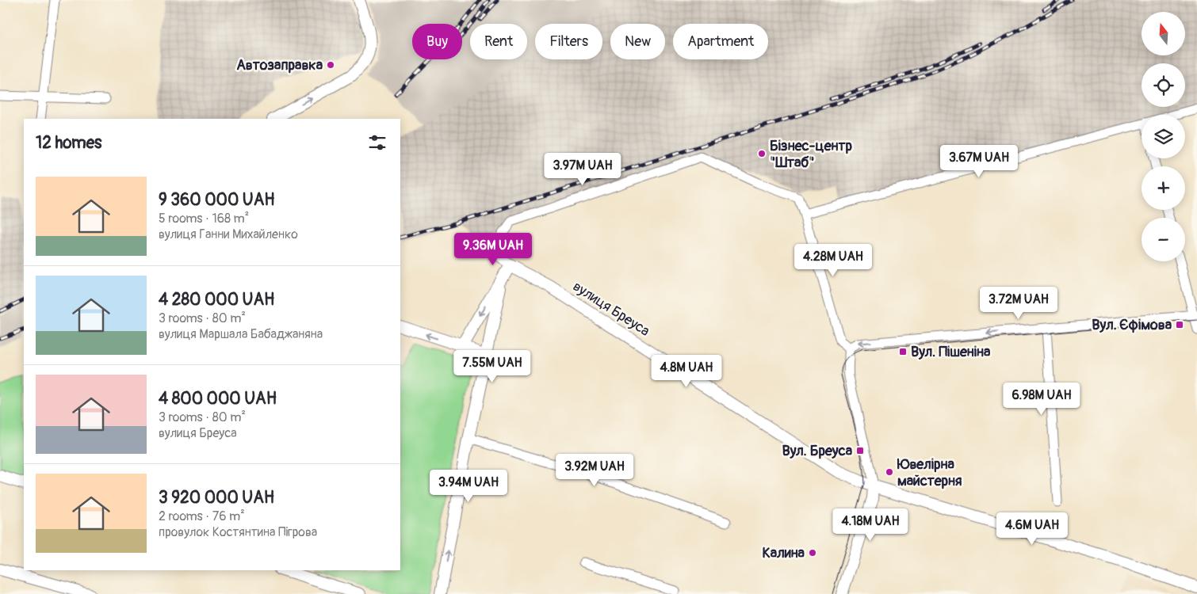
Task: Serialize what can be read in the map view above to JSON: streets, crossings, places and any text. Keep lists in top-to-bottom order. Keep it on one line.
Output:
{"streets":{"street":["вулиця Бреуса"]},"places":{"other":["Автозаправка","Бізнес-центр \"Штаб\"","Ювелірна майстерня","Калина"],"transit":["Вул. Єфімова","Вул. Пішеніна","Вул. Бреуса"]},"north":"top","page":{"map_buttons":["+","−"],"chip":["Buy","Rent","Filters","New","Apartment"],"heading":"12 homes","price":["3.67M UAH","3.97M UAH","9.36M UAH","4.28M UAH","3.72M UAH","7.55M UAH","4.8M UAH","6.98M UAH","3.92M UAH","3.94M UAH","4.18M UAH","4.6M UAH"],"list":[{"name":"9 360 000 UAH","note":"5 rooms · 168 m² · вулиця Ганни Михайленко"},{"name":"4 280 000 UAH","note":"3 rooms · 80 m² · вулиця Маршала Бабаджаняна"},{"name":"4 800 000 UAH","note":"3 rooms · 80 m² · вулиця Бреуса"},{"name":"3 920 000 UAH","note":"2 rooms · 76 m² · провулок Костянтина Пігрова"}]}}
